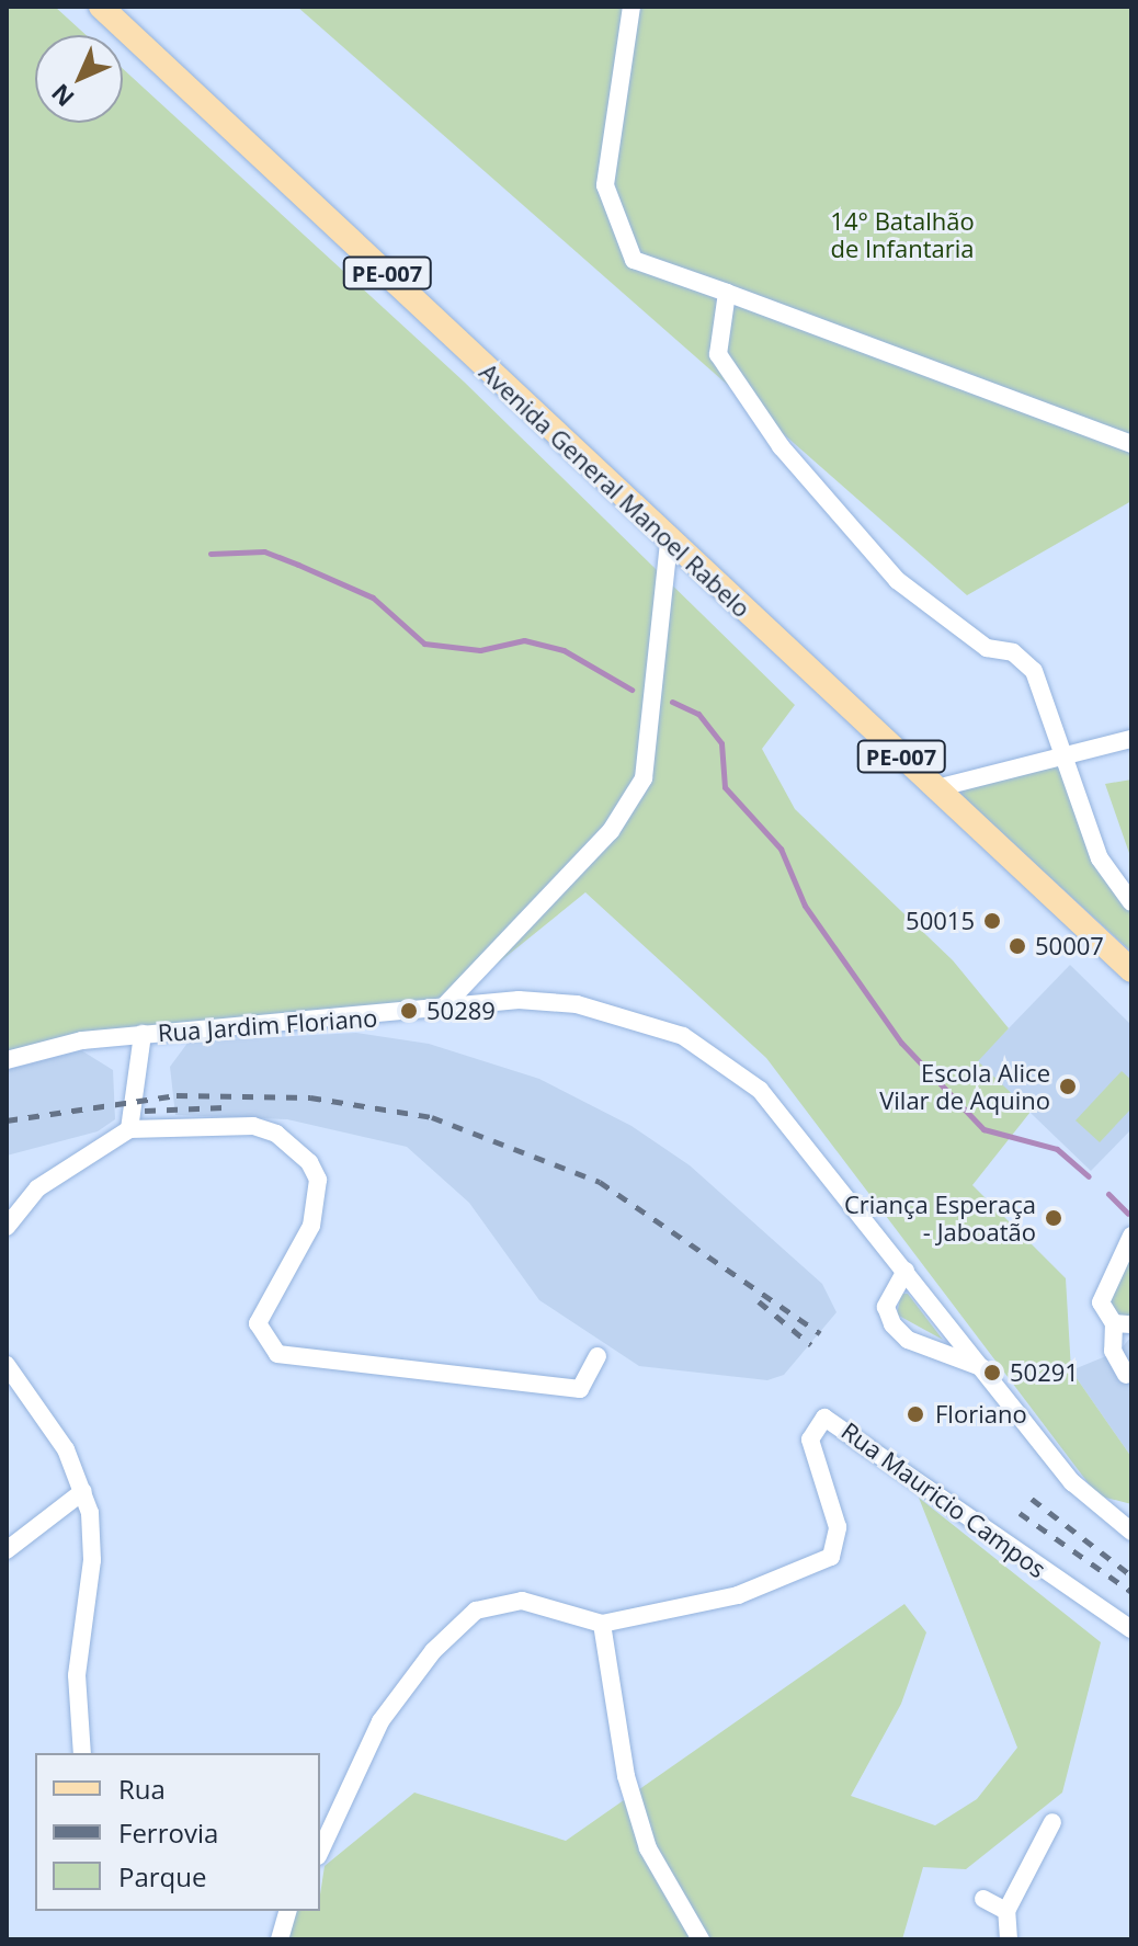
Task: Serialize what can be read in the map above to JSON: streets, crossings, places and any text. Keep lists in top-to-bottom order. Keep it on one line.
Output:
{"streets":{"main road":["PE-007","Avenida General Manoel Rabelo"],"street":["Rua Jardim Floriano","Rua Mauricio Campos"]},"parks":["14° Batalhão de Infantaria"],"places":["50015","50007","50289","Escola Alice Vilar de Aquino","Criança Esperaça - Jaboatão","50291","Floriano"],"legend":["Rua","Ferrovia","Parque"],"north":"bottom left"}
